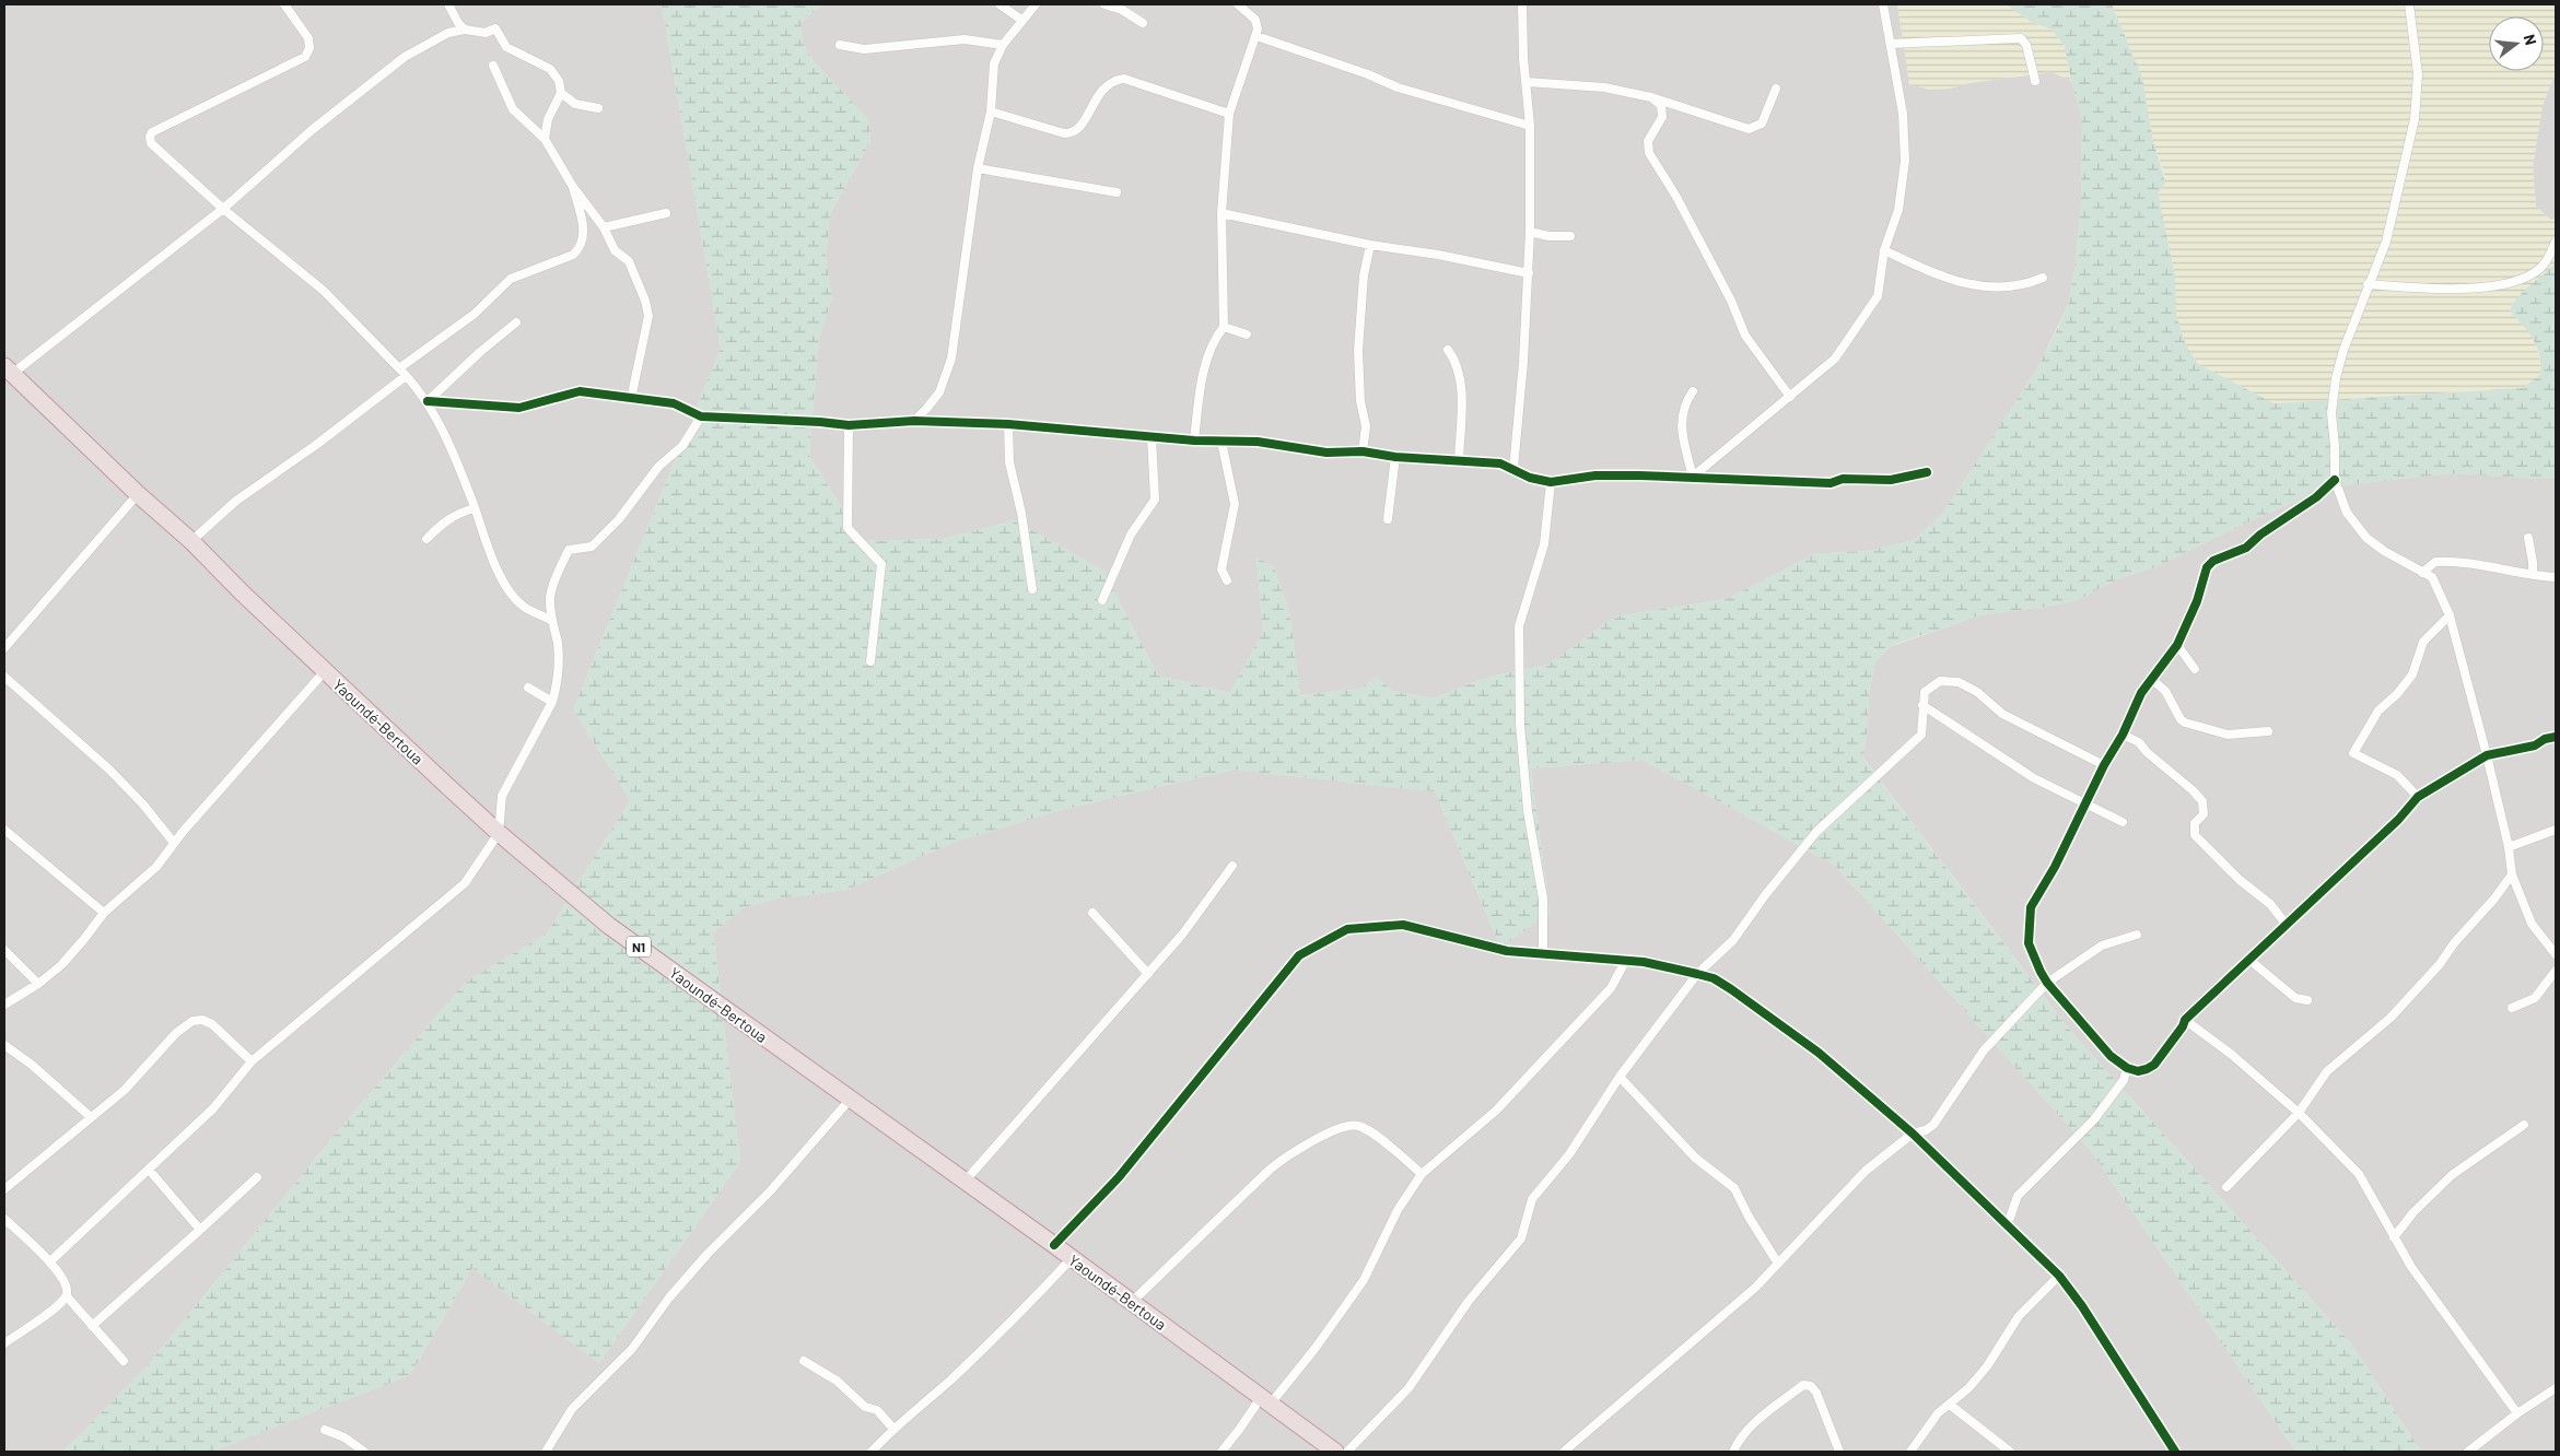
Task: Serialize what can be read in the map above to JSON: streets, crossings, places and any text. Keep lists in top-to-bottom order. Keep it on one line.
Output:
{"streets":{"highway":["Yaoundé-Bertoua","N1"]},"north":"right"}
